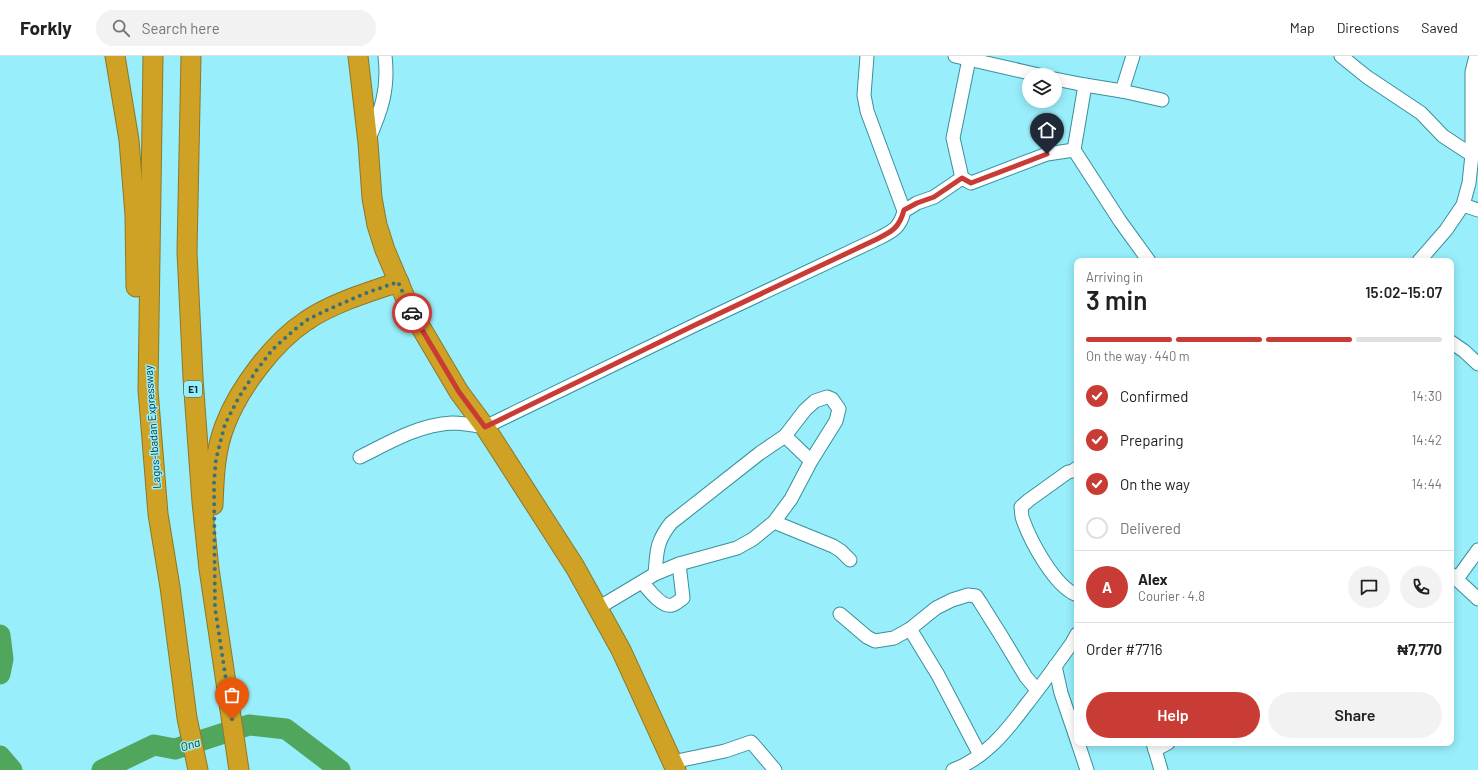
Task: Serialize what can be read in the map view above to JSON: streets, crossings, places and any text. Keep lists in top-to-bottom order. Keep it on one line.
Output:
{"streets":{"highway":["E1","Lagos-Ibadan Expressway"]},"water":["Ona"],"page":{"header":"Forkly","search":"Search here","nav":["Map","Directions","Saved"],"heading":["3 min","Arriving in","15:02–15:07"],"panel":["Alex","Courier · 4.8","Order #7716","₦7,770"],"bar":"On the way · 440 m","list":[["Confirmed","14:30"],["Preparing","14:42"],["On the way","14:44"],"Delivered"],"round":"A","buttons":["Help","Share"]}}
